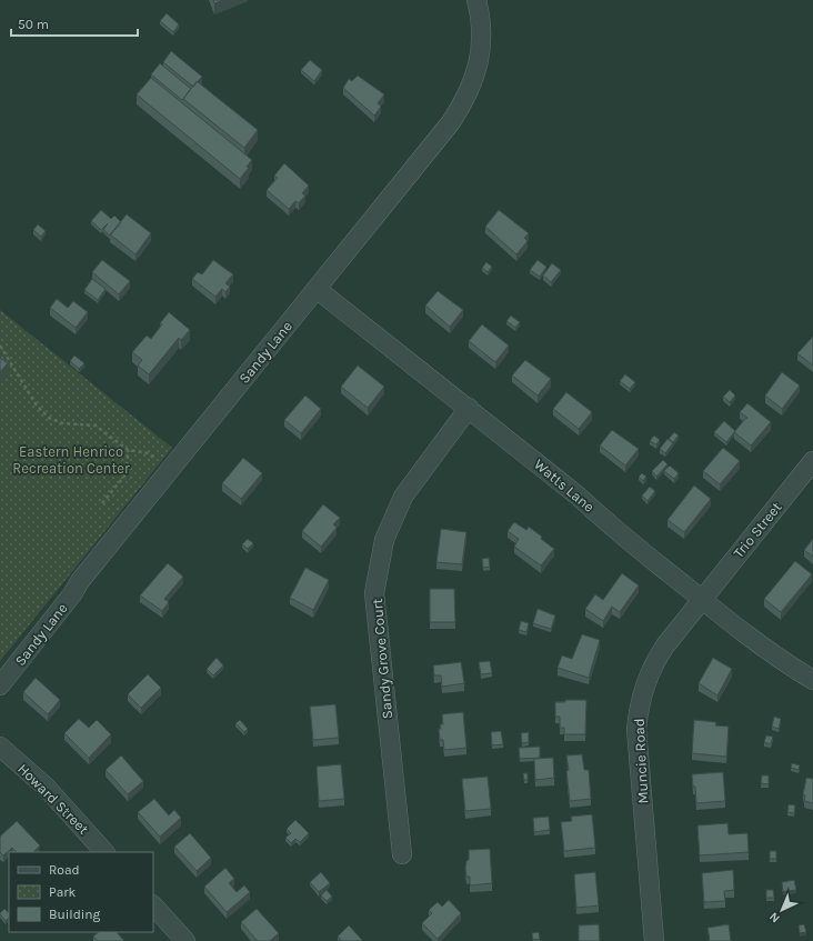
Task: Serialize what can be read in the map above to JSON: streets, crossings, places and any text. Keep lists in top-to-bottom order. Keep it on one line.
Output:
{"streets":{"street":["Sandy Lane","Watts Lane","Trio Street","Sandy Grove Court","Muncie Road","Howard Street"]},"crossings":[["Sandy Lane","Watts Lane"],["Watts Lane","Trio Street"],["Watts Lane","Sandy Grove Court"],["Watts Lane","Muncie Road"],["Trio Street","Muncie Road"]],"parks":["Eastern Henrico Recreation Center"],"legend":["Road","Park","Building"],"scale_bar":"50 m","north":"bottom left"}
